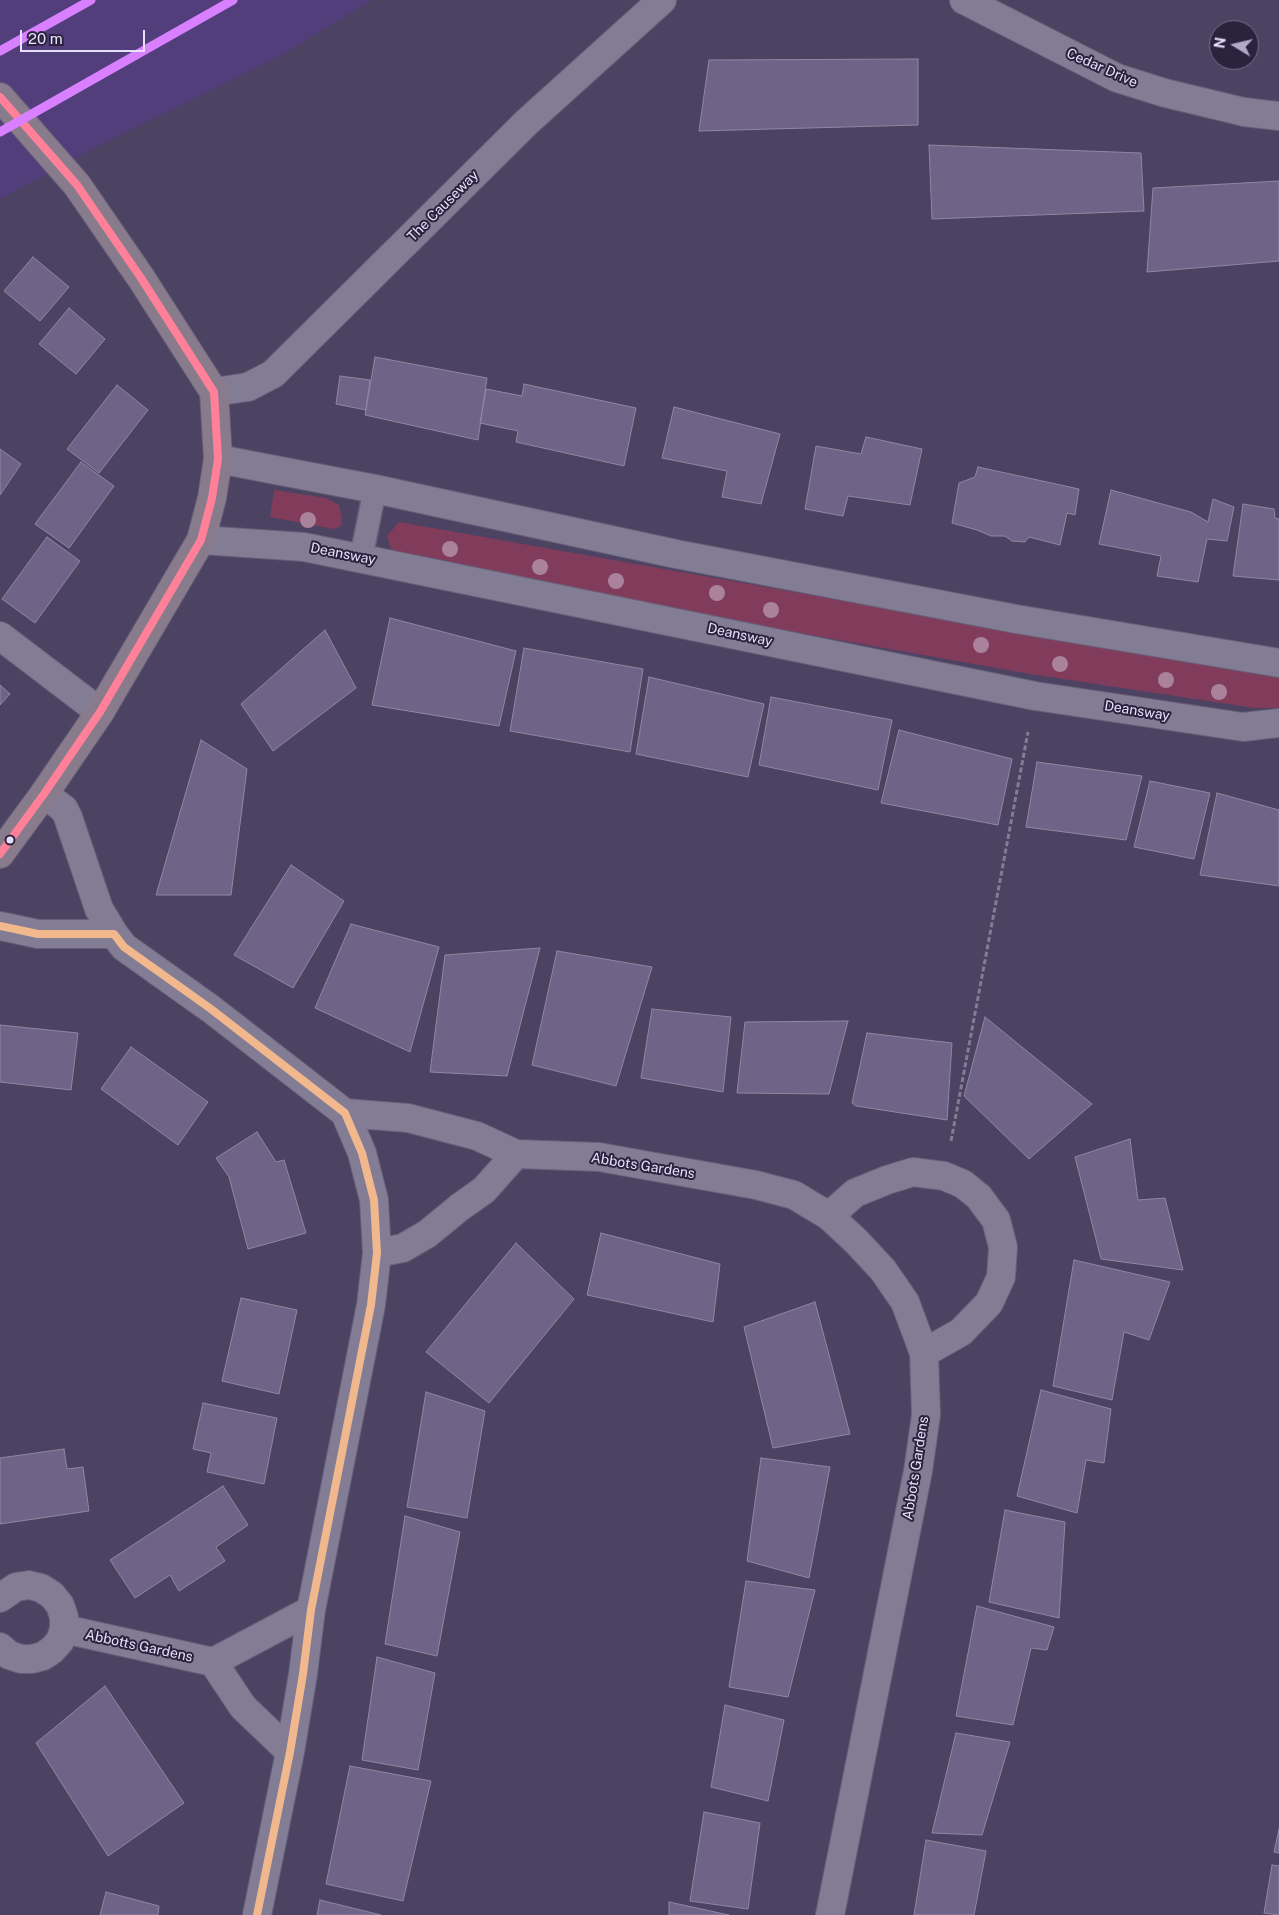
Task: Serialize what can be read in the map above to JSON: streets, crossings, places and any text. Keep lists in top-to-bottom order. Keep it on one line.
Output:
{"streets":{"street":["Cedar Drive","The Causeway","Deansway","Abbots Gardens","Abbotts Gardens"]},"scale_bar":"20 m","north":"left"}
